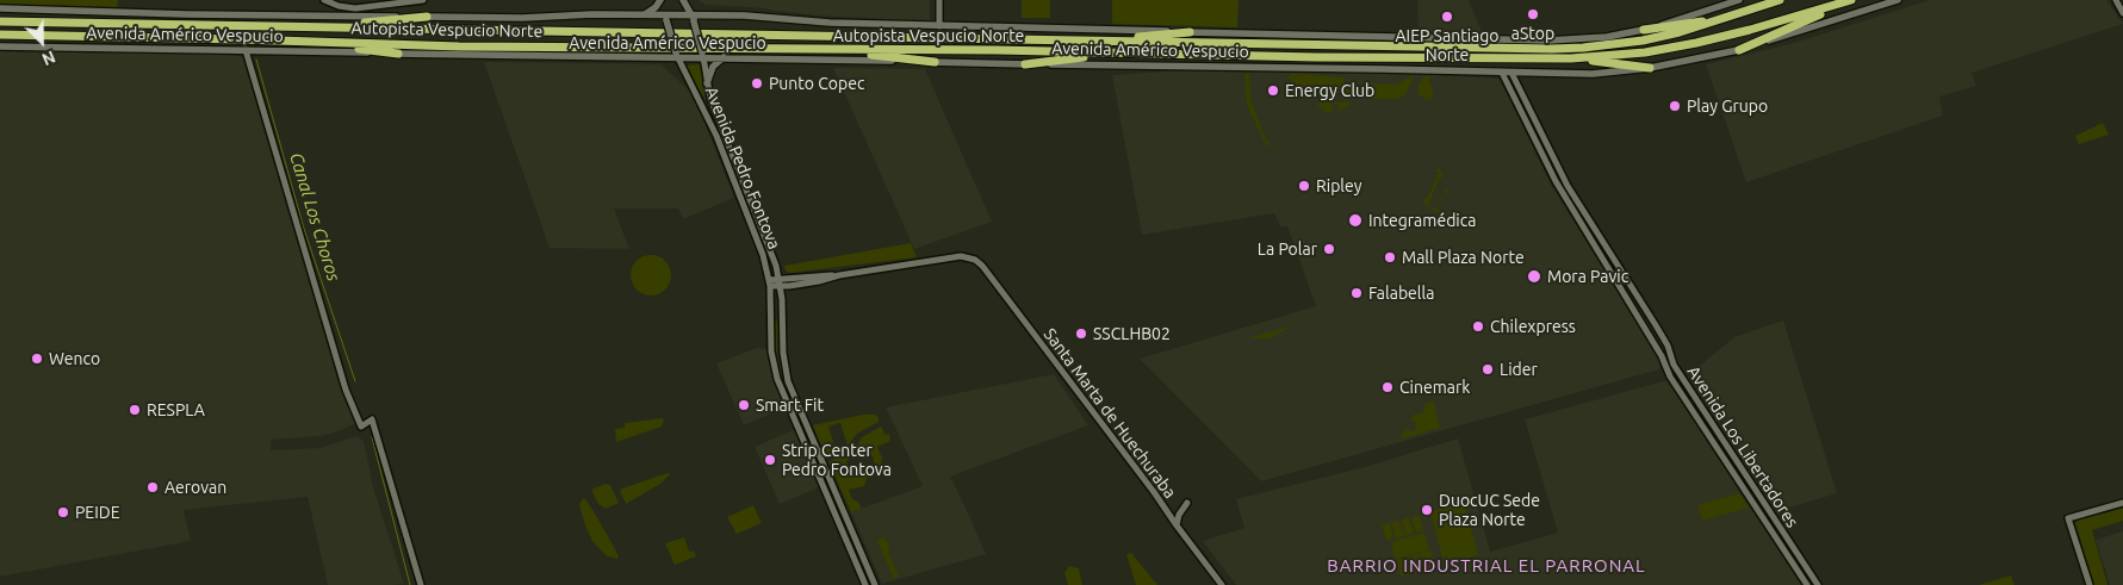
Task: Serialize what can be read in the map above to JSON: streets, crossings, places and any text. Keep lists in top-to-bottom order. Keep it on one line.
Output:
{"streets":{"highway":["Autopista Vespucio Norte"],"main road":["Avenida Américo Vespucio","Avenida Pedro Fontova"],"street":["Santa Marta de Huechuraba","Avenida Los Libertadores"]},"crossings":[["Avenida Américo Vespucio","Avenida Pedro Fontova"],["Avenida Américo Vespucio","Avenida Los Libertadores"],["Avenida Pedro Fontova","Santa Marta de Huechuraba"]],"districts":["BARRIO INDUSTRIAL EL PARRONAL"],"water":["Canal Los Choros"],"places":["aStop","AIEP Santiago Norte","Punto Copec","Energy Club","Play Grupo","Ripley","Integramédica","La Polar","Mall Plaza Norte","Mora Pavic","Falabella","Chilexpress","SSCLHB02","Wenco","Lider","Cinemark","Smart Fit","RESPLA","Strip Center Pedro Fontova","Aerovan","DuocUC Sede Plaza Norte","PEIDE"],"north":"bottom right"}
